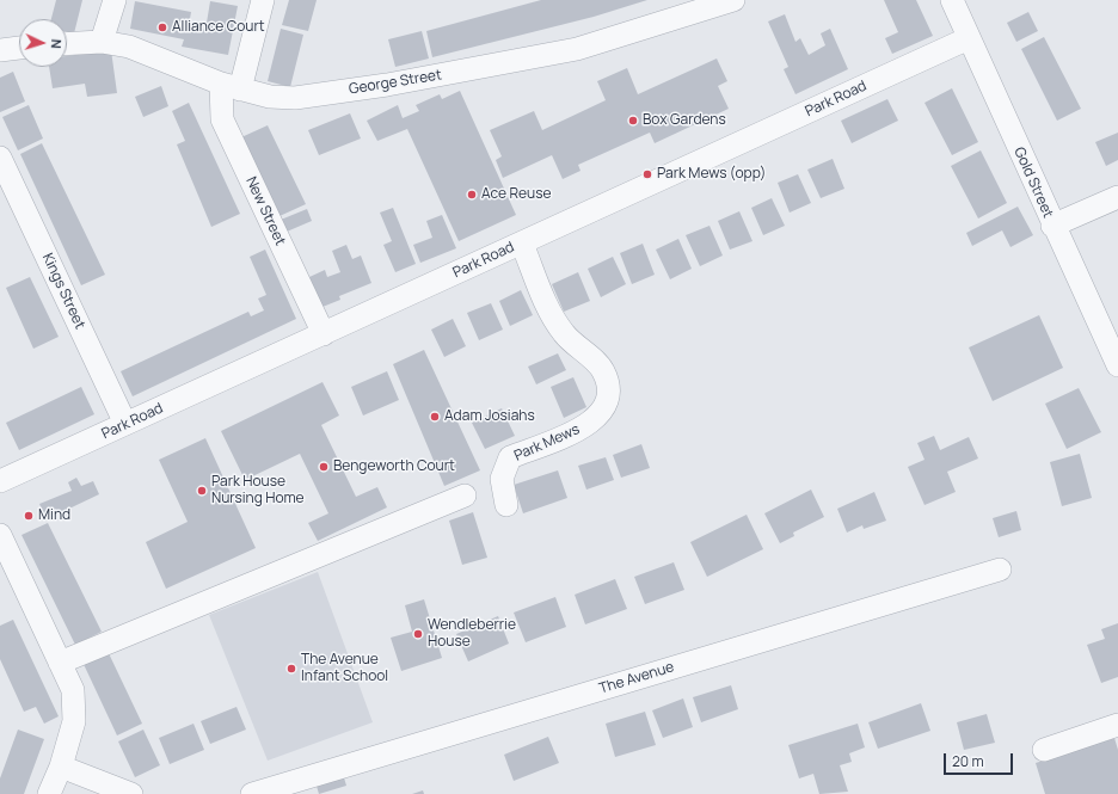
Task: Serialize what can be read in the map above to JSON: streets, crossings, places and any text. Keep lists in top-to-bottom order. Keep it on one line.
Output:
{"streets":{"street":["George Street","Park Road","Gold Street","New Street","Kings Street","Park Mews","The Avenue"]},"crossings":[["George Street","New Street"],["Park Road","Gold Street"],["Park Road","New Street"],["Park Road","Kings Street"],["Park Road","Park Mews"]],"places":["Alliance Court","Box Gardens","Park Mews (opp)","Ace Reuse","Adam Josiahs","Bengeworth Court","Park House Nursing Home","Mind","Wendleberrie House","The Avenue Infant School"],"scale_bar":"20 m","north":"right"}
